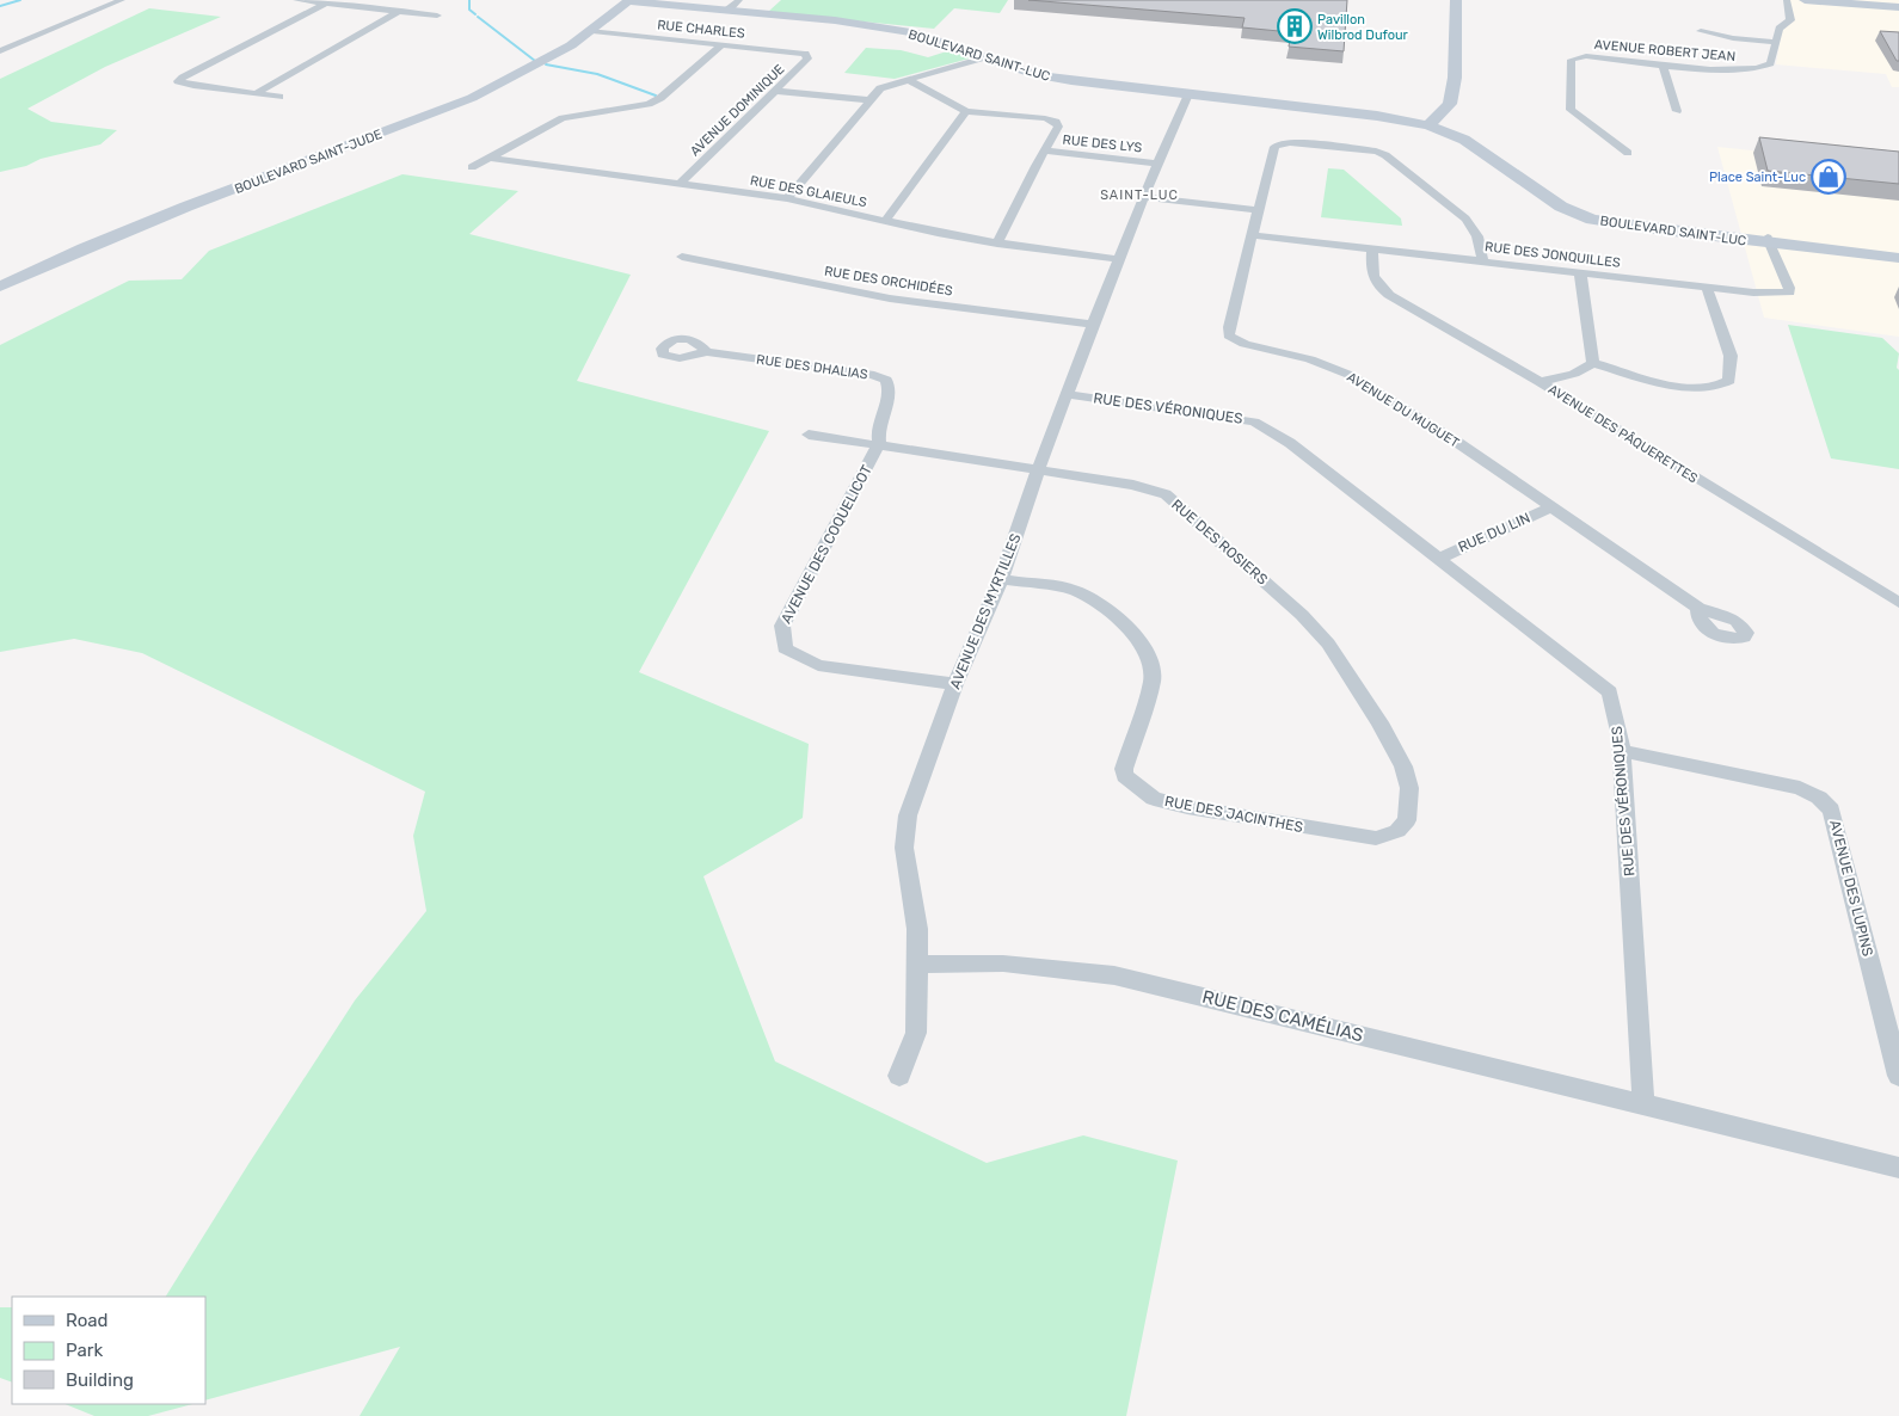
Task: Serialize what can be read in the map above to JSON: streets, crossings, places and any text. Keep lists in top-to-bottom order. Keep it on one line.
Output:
{"streets":{"street":["RUE CHARLES","AVENUE ROBERT JEAN","BOULEVARD SAINT-LUC","AVENUE DOMINIQUE","RUE DES LYS","BOULEVARD SAINT-JUDE","RUE DES GLAIEULS","RUE DES JONQUILLES","RUE DES ORCHIDÉES","RUE DES DHALIAS","RUE DES VÉRONIQUES","AVENUE DU MUGUET","AVENUE DES PÂQUERETTES","RUE DU LIN","RUE DES ROSIERS","AVENUE DES COQUELICOT","AVENUE DES MYRTILLES","RUE DES JACINTHES","AVENUE DES LUPINS","RUE DES CAMÉLIAS"]},"crossings":[["RUE CHARLES","AVENUE DOMINIQUE"],["RUE CHARLES","BOULEVARD SAINT-JUDE"],["BOULEVARD SAINT-LUC","BOULEVARD SAINT-JUDE"],["BOULEVARD SAINT-LUC","RUE DES JONQUILLES"],["BOULEVARD SAINT-LUC","AVENUE DES MYRTILLES"],["AVENUE DOMINIQUE","RUE DES GLAIEULS"],["RUE DES LYS","AVENUE DES MYRTILLES"],["RUE DES GLAIEULS","AVENUE DES MYRTILLES"],["RUE DES JONQUILLES","AVENUE DU MUGUET"],["RUE DES JONQUILLES","AVENUE DES PÂQUERETTES"],["RUE DES ORCHIDÉES","AVENUE DES MYRTILLES"],["RUE DES DHALIAS","RUE DES ROSIERS"],["RUE DES DHALIAS","AVENUE DES COQUELICOT"],["RUE DES VÉRONIQUES","RUE DU LIN"],["RUE DES VÉRONIQUES","AVENUE DES MYRTILLES"],["RUE DES VÉRONIQUES","AVENUE DES LUPINS"],["RUE DES VÉRONIQUES","RUE DES CAMÉLIAS"],["AVENUE DU MUGUET","RUE DU LIN"],["RUE DES ROSIERS","AVENUE DES COQUELICOT"],["RUE DES ROSIERS","AVENUE DES MYRTILLES"],["RUE DES ROSIERS","RUE DES JACINTHES"],["AVENUE DES COQUELICOT","AVENUE DES MYRTILLES"],["AVENUE DES MYRTILLES","RUE DES JACINTHES"],["AVENUE DES MYRTILLES","RUE DES CAMÉLIAS"]],"districts":["SAINT-LUC"],"places":{"building":["Pavillon Wilbrod Dufour"],"shop":["Place Saint-Luc"]},"legend":["Road","Park","Building"]}
